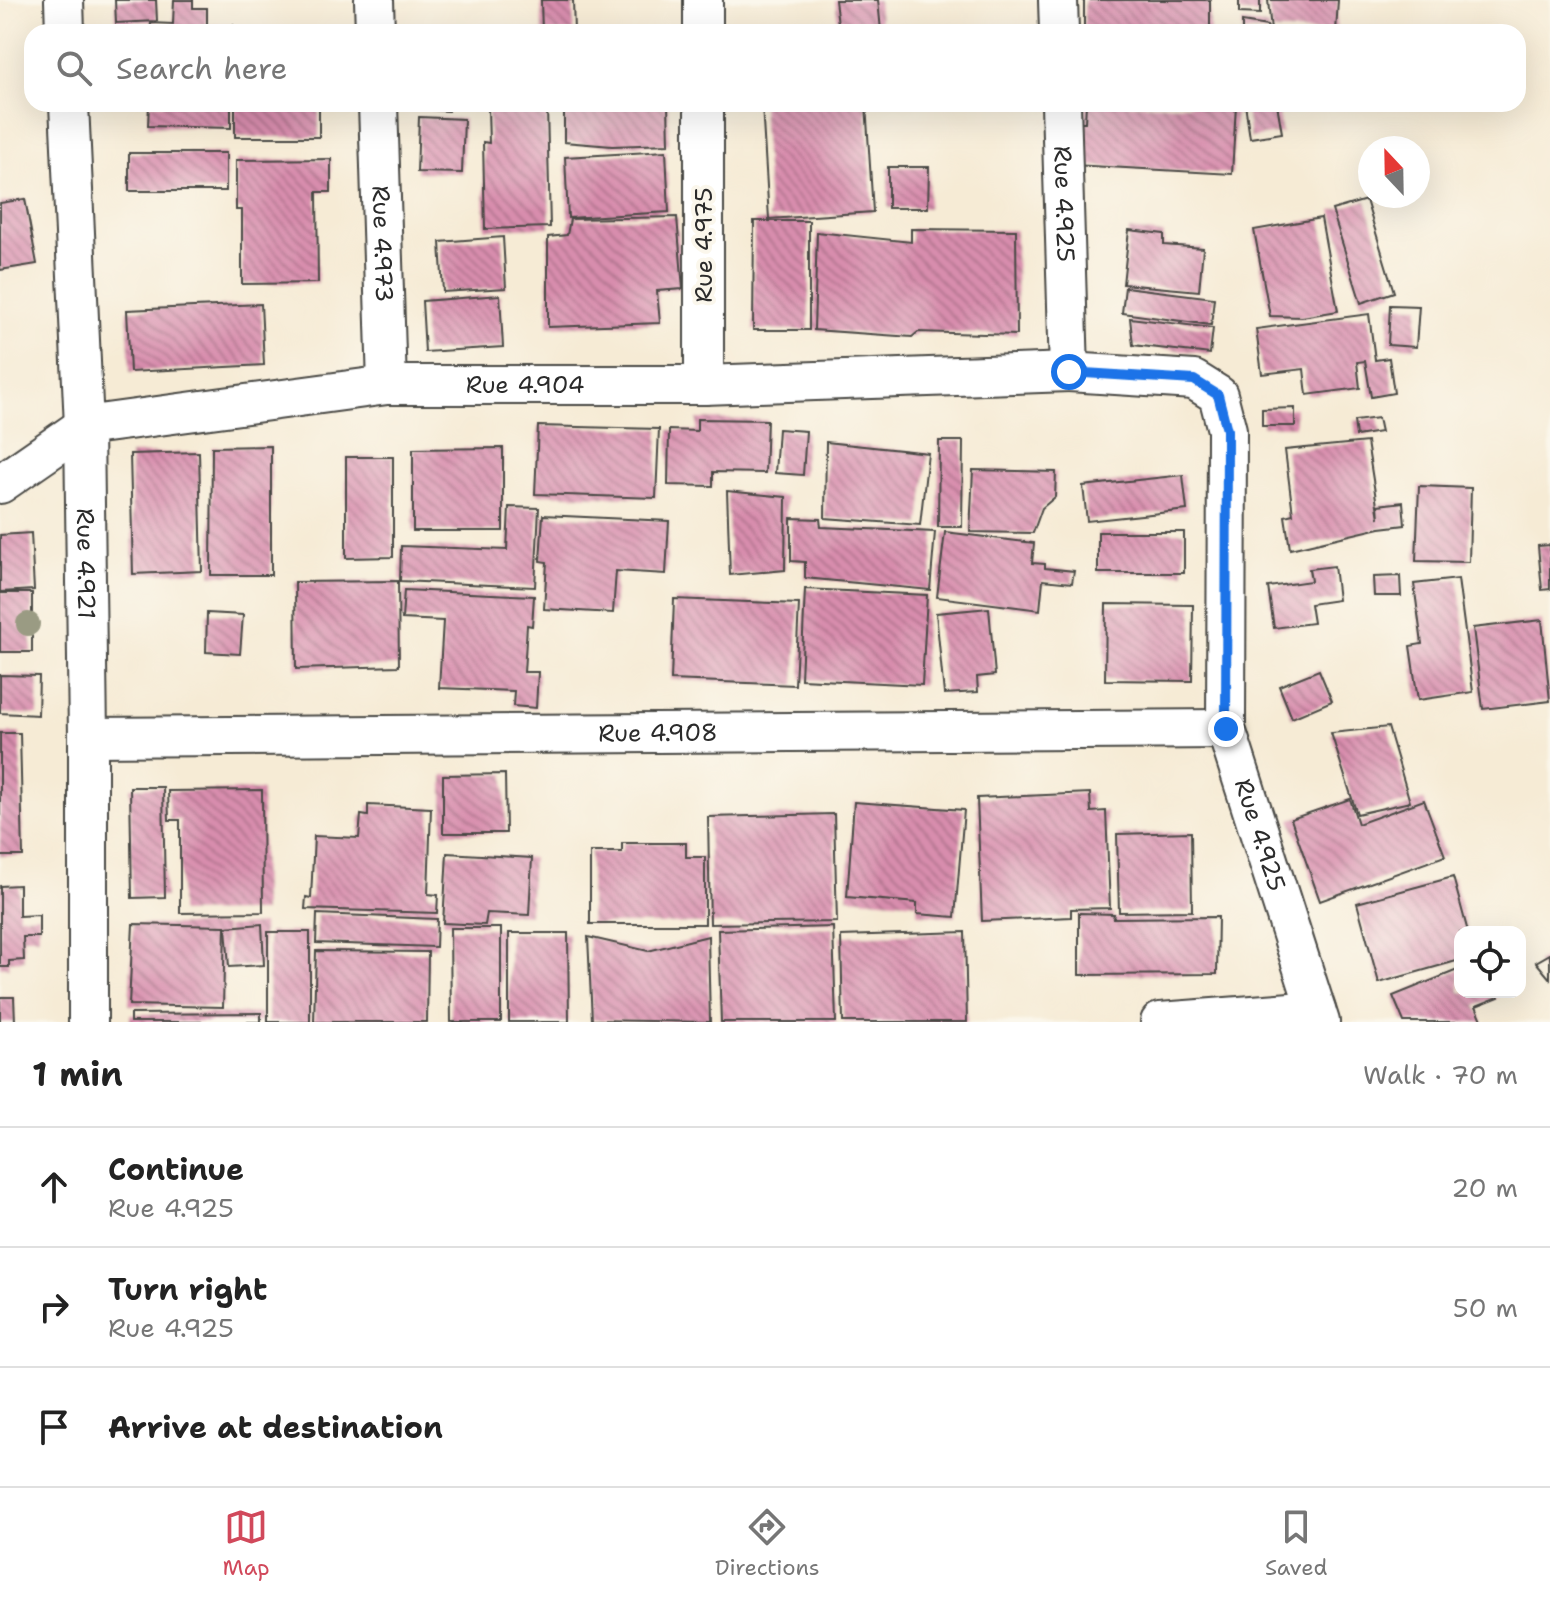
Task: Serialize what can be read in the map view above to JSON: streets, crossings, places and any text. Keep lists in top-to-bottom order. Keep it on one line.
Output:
{"streets":{"street":["Rue 4.925","Rue 4.973","Rue 4.975","Rue 4.904","Rue 4.921","Rue 4.908"]},"crossings":[["Rue 4.925","Rue 4.904"],["Rue 4.925","Rue 4.908"],["Rue 4.973","Rue 4.904"],["Rue 4.975","Rue 4.904"],["Rue 4.904","Rue 4.921"],["Rue 4.921","Rue 4.908"]],"north":"top","page":{"search":"Search here","heading":["1 min","Walk · 70 m"],"list":[["Continue","Rue 4.925","20 m"],["Turn right","Rue 4.925","50 m"],"Arrive at destination"],"nav":["Map","Directions","Saved"]}}
